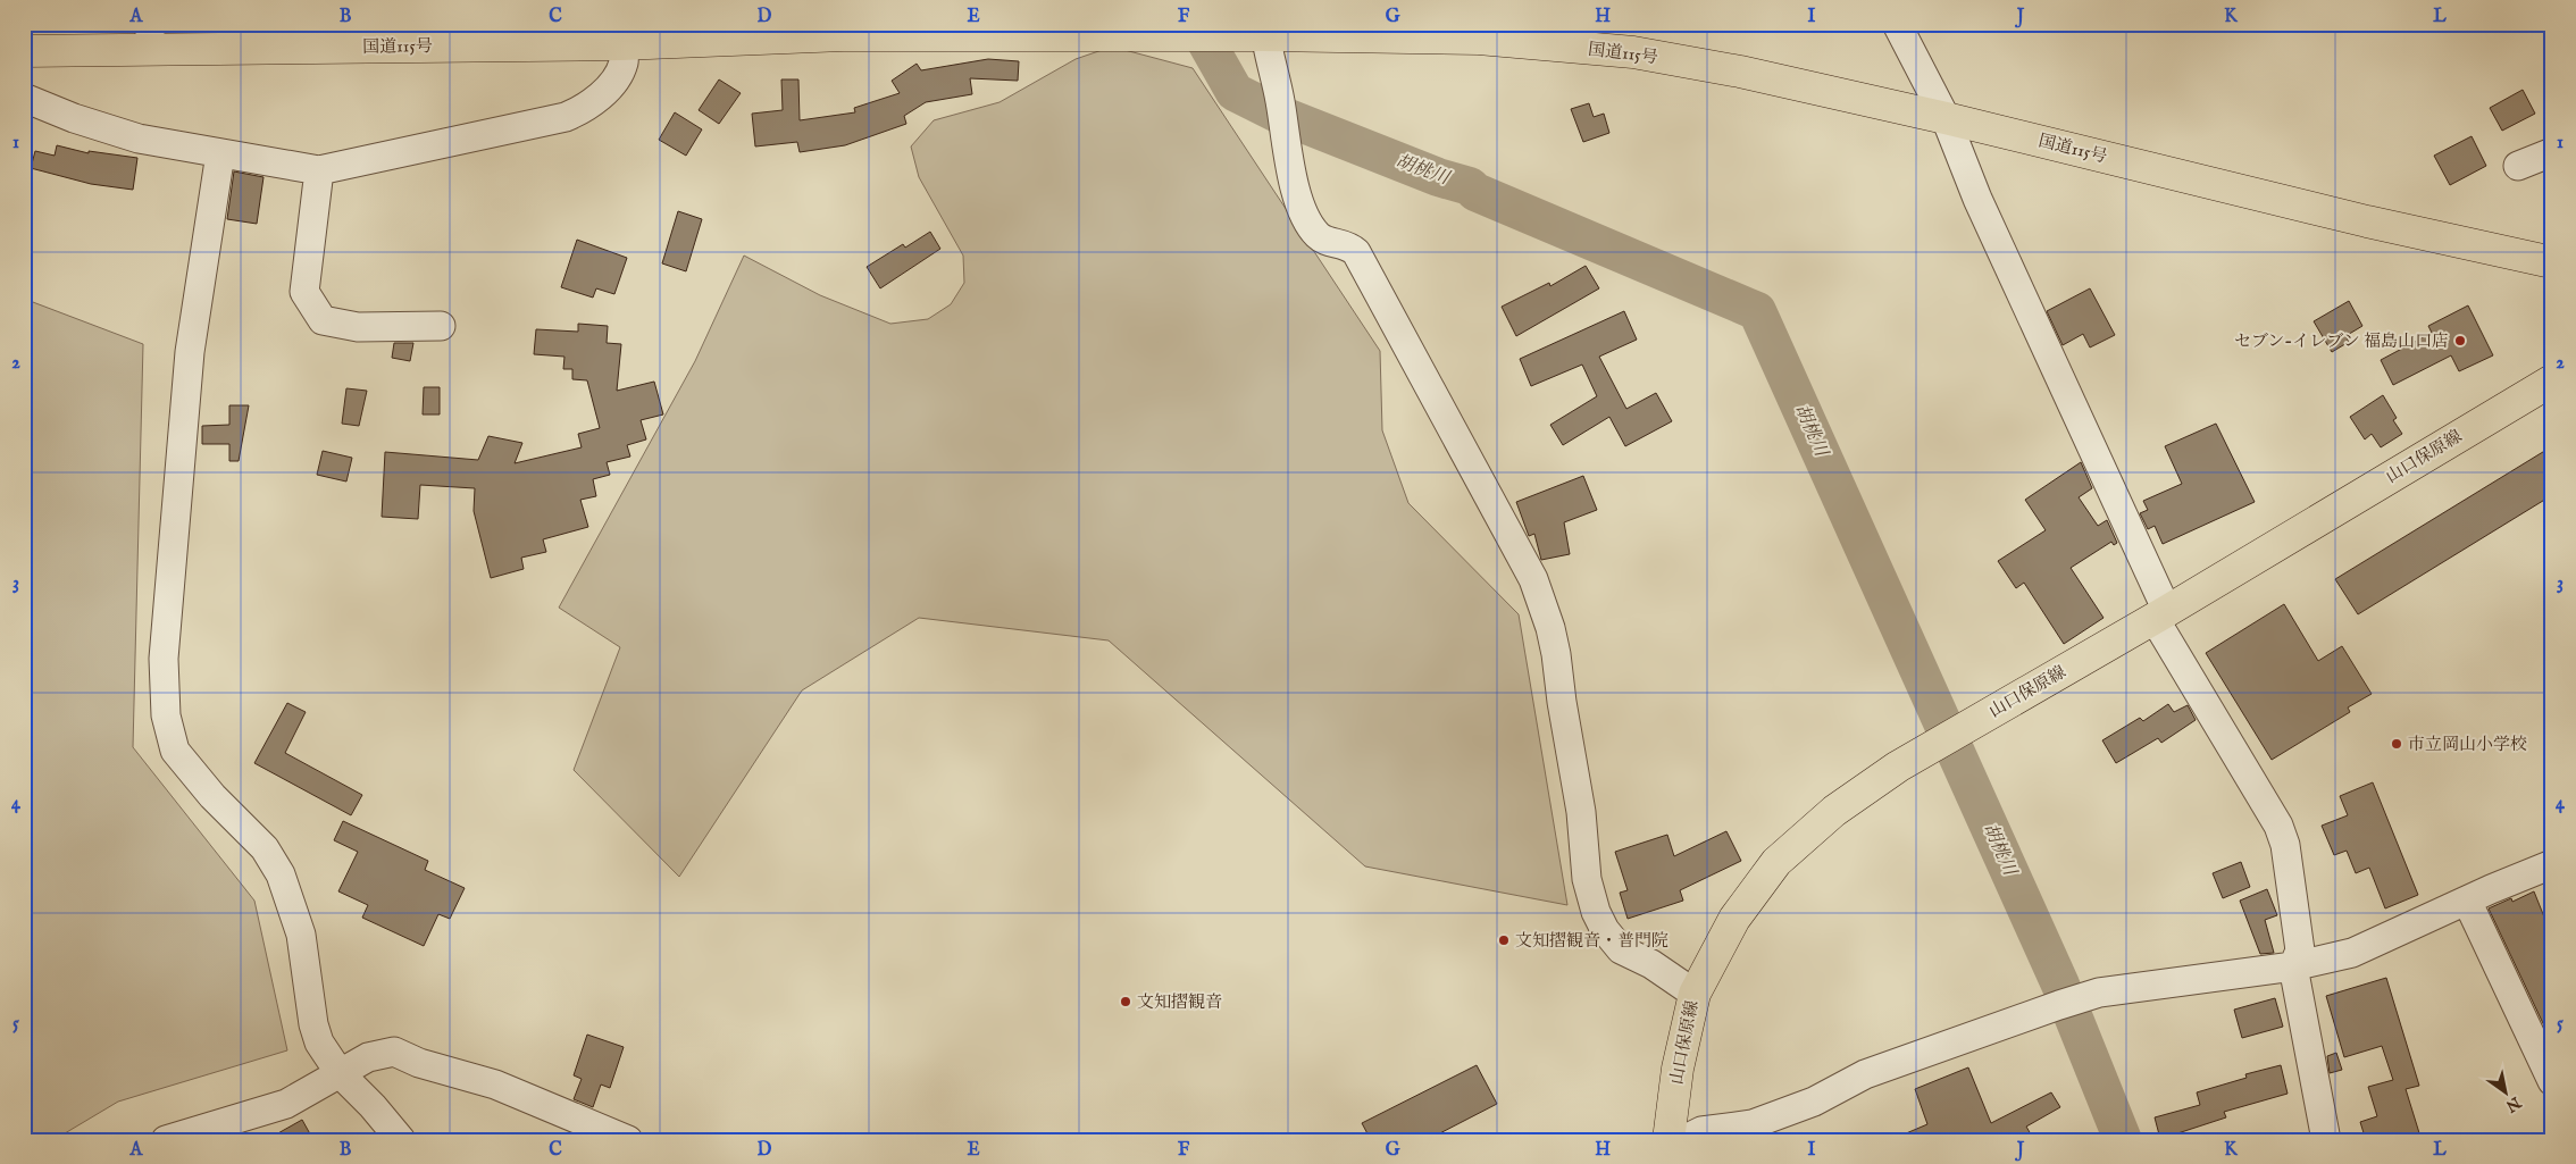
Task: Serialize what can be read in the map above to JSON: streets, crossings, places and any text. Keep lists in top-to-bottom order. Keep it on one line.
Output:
{"streets":{"main road":["国道115号","山口保原線"]},"water":["胡桃川"],"places":["セブン-イレブン 福島山口店","市立岡山小学校","文知摺観音・普門院","文知摺観音"],"north":"bottom right","grid":{"columns":["A","B","C","D","E","F","G","H","I","J","K","L"],"rows":["1","2","3","4","5"]}}
